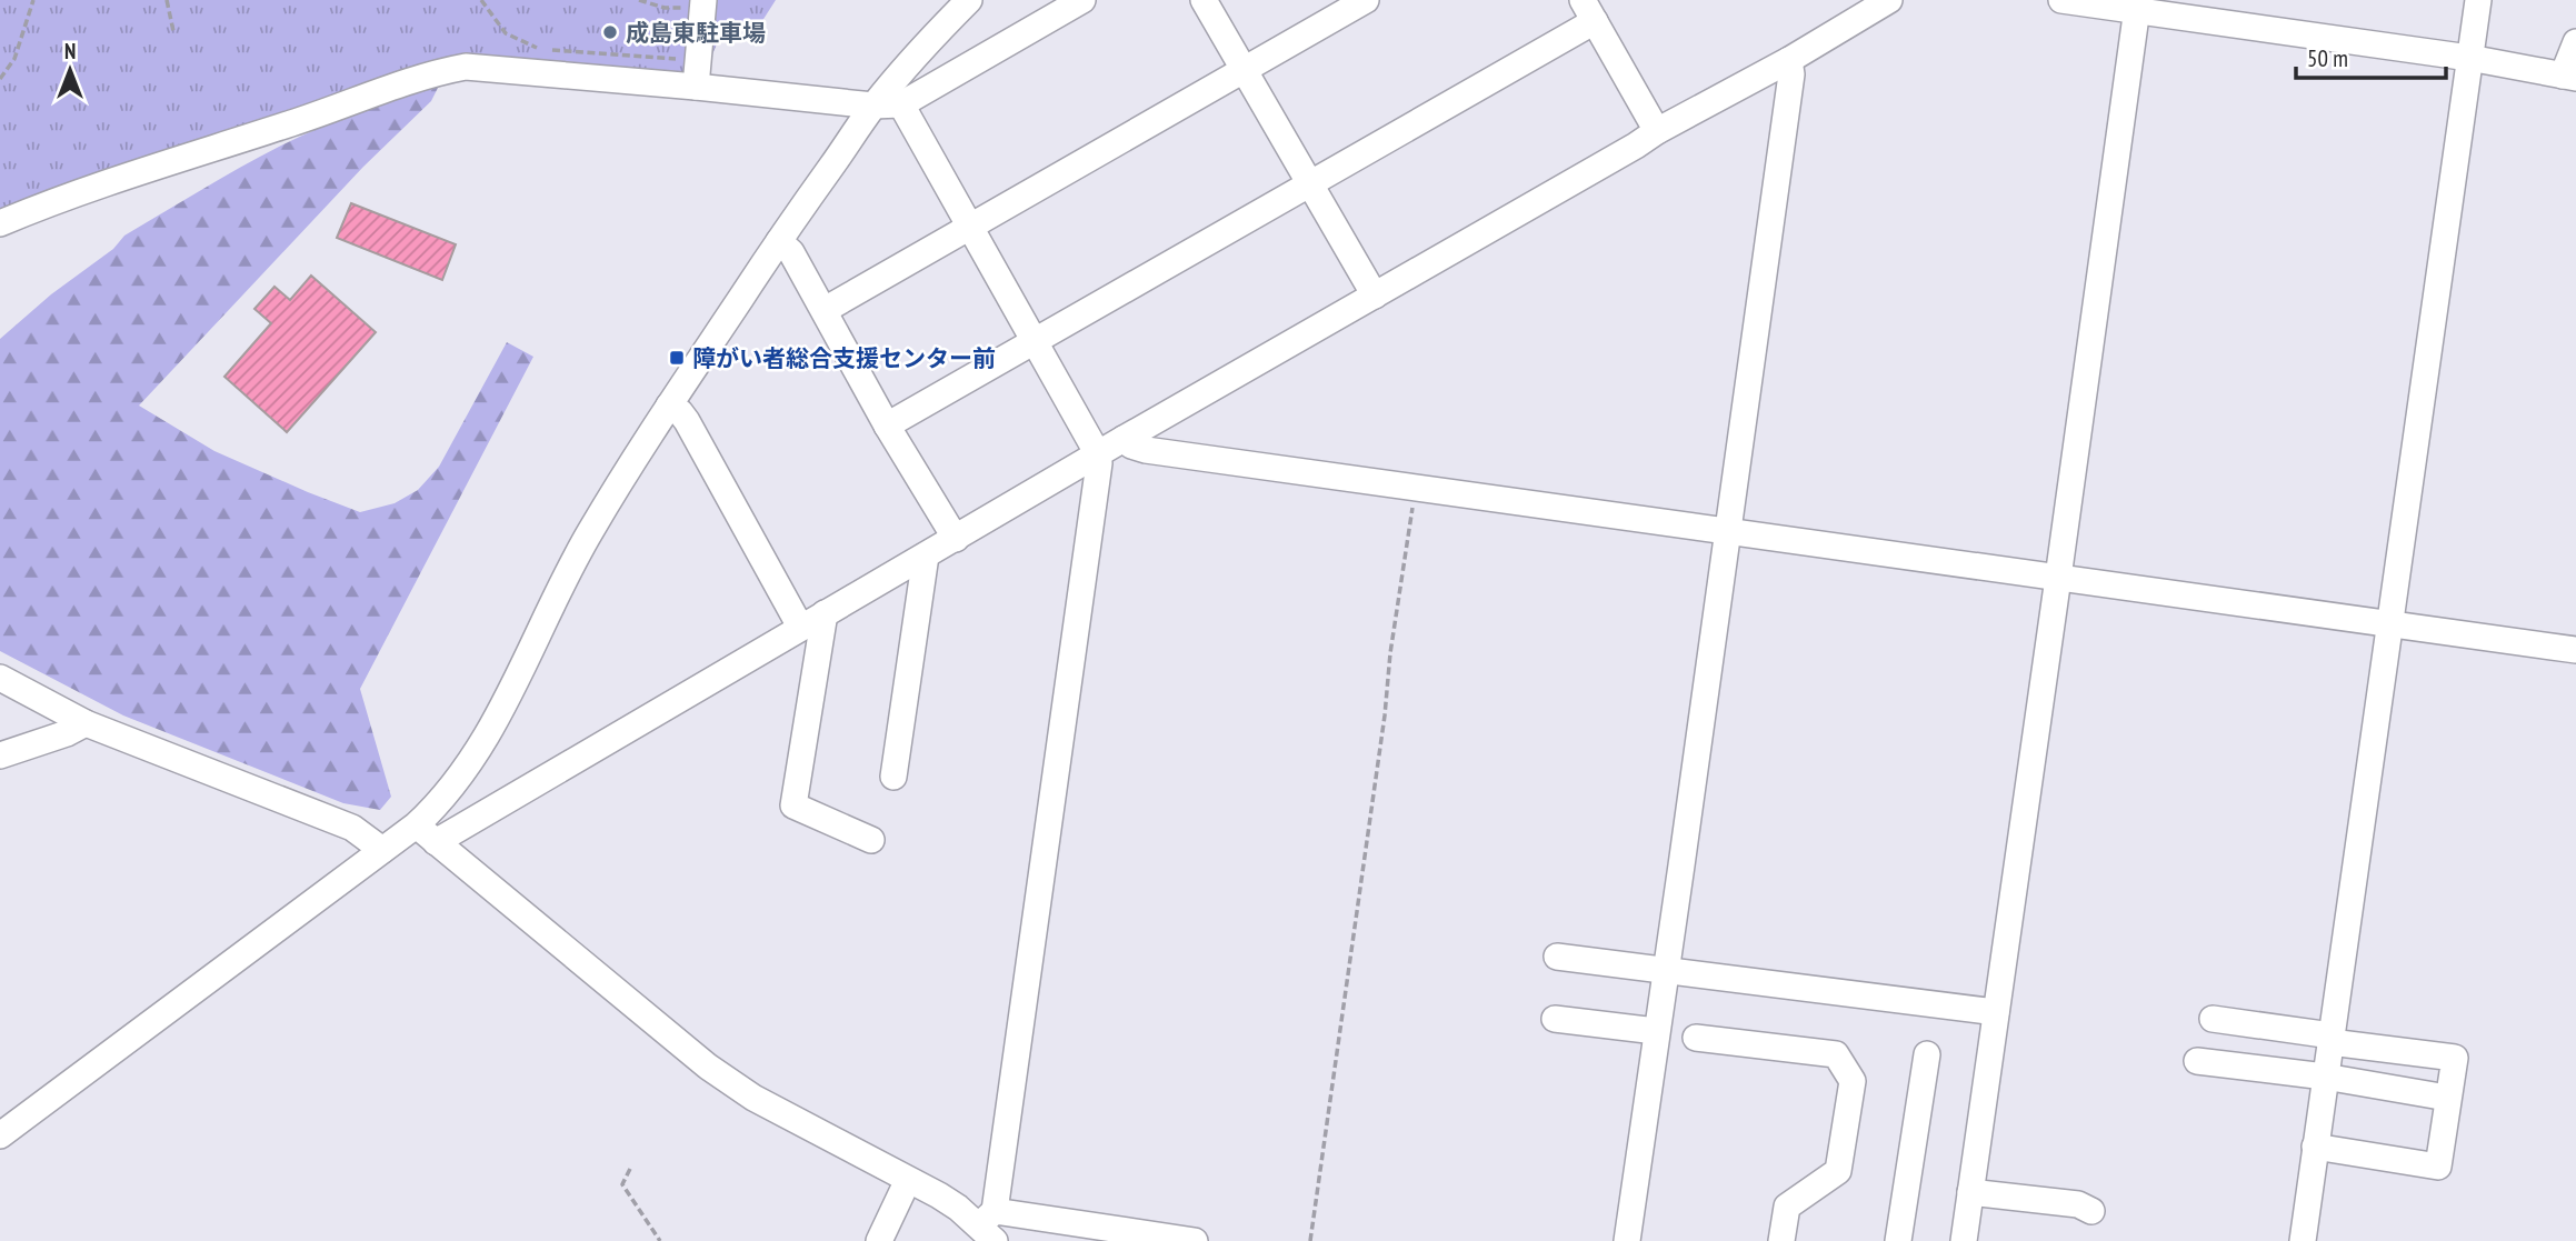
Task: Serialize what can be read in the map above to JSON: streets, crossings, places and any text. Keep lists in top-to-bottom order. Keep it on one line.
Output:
{"places":{"other":["成島東駐車場"],"transit":["障がい者総合支援センター前"]},"scale_bar":"50 m","north":"top"}
